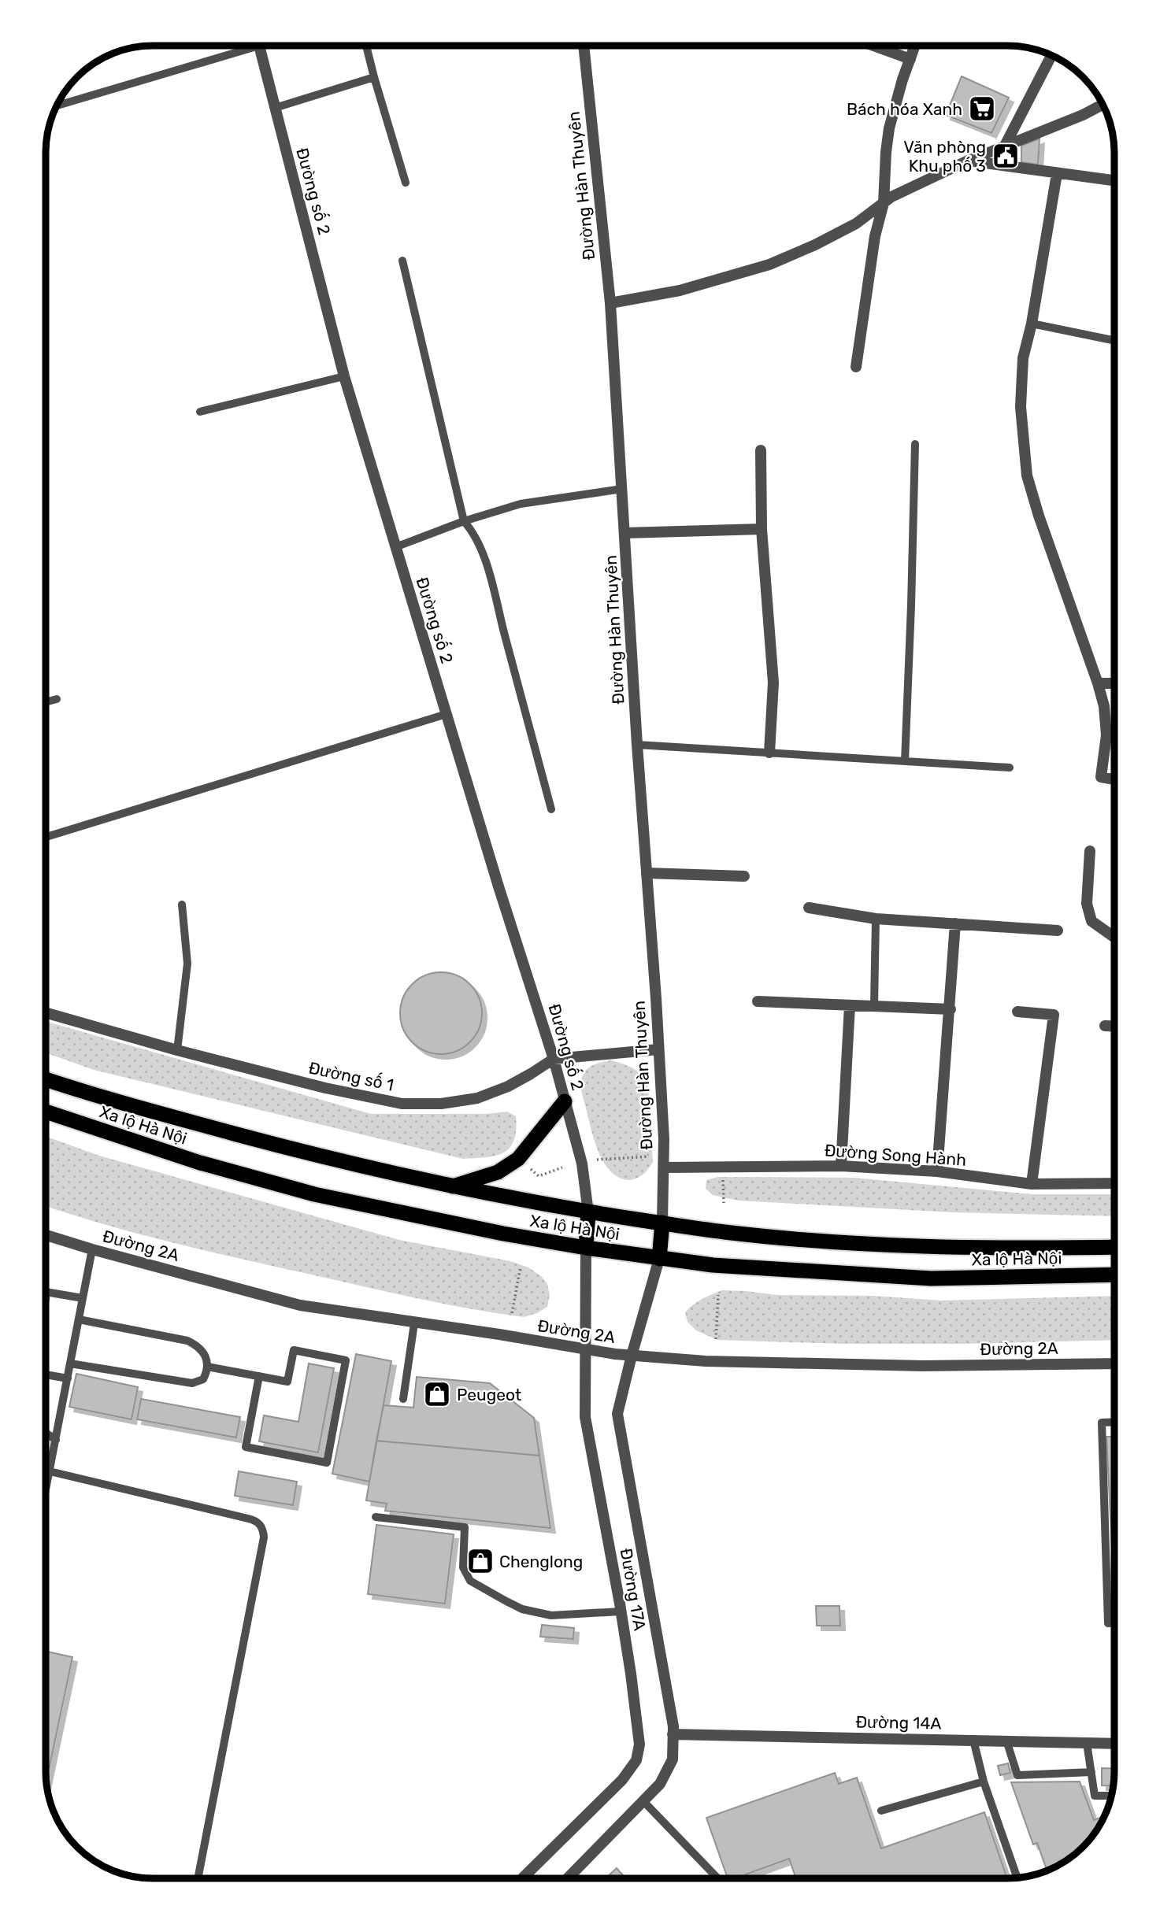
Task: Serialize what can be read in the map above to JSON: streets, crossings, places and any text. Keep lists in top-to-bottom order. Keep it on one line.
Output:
{"streets":{"highway":["Xa lộ Hà Nội"],"street":["Đường Hàn Thuyên","Đường số 2","Đường số 1","Đường Song Hành","Đường 2A","Đường 17A","Đường 14A"]},"crossings":[["Đường Hàn Thuyên","Đường số 1"],["Đường Hàn Thuyên","Xa lộ Hà Nội"],["Đường Hàn Thuyên","Đường Song Hành"],["Đường số 2","Đường số 1"],["Đường số 2","Xa lộ Hà Nội"],["Xa lộ Hà Nội","Đường 17A"],["Đường 2A","Đường 17A"],["Đường 17A","Đường 14A"]],"places":{"supermarket":["Bách hóa Xanh"],"public building":["Văn phòng Khu phố 3"],"shop":["Peugeot","Chenglong"]}}
